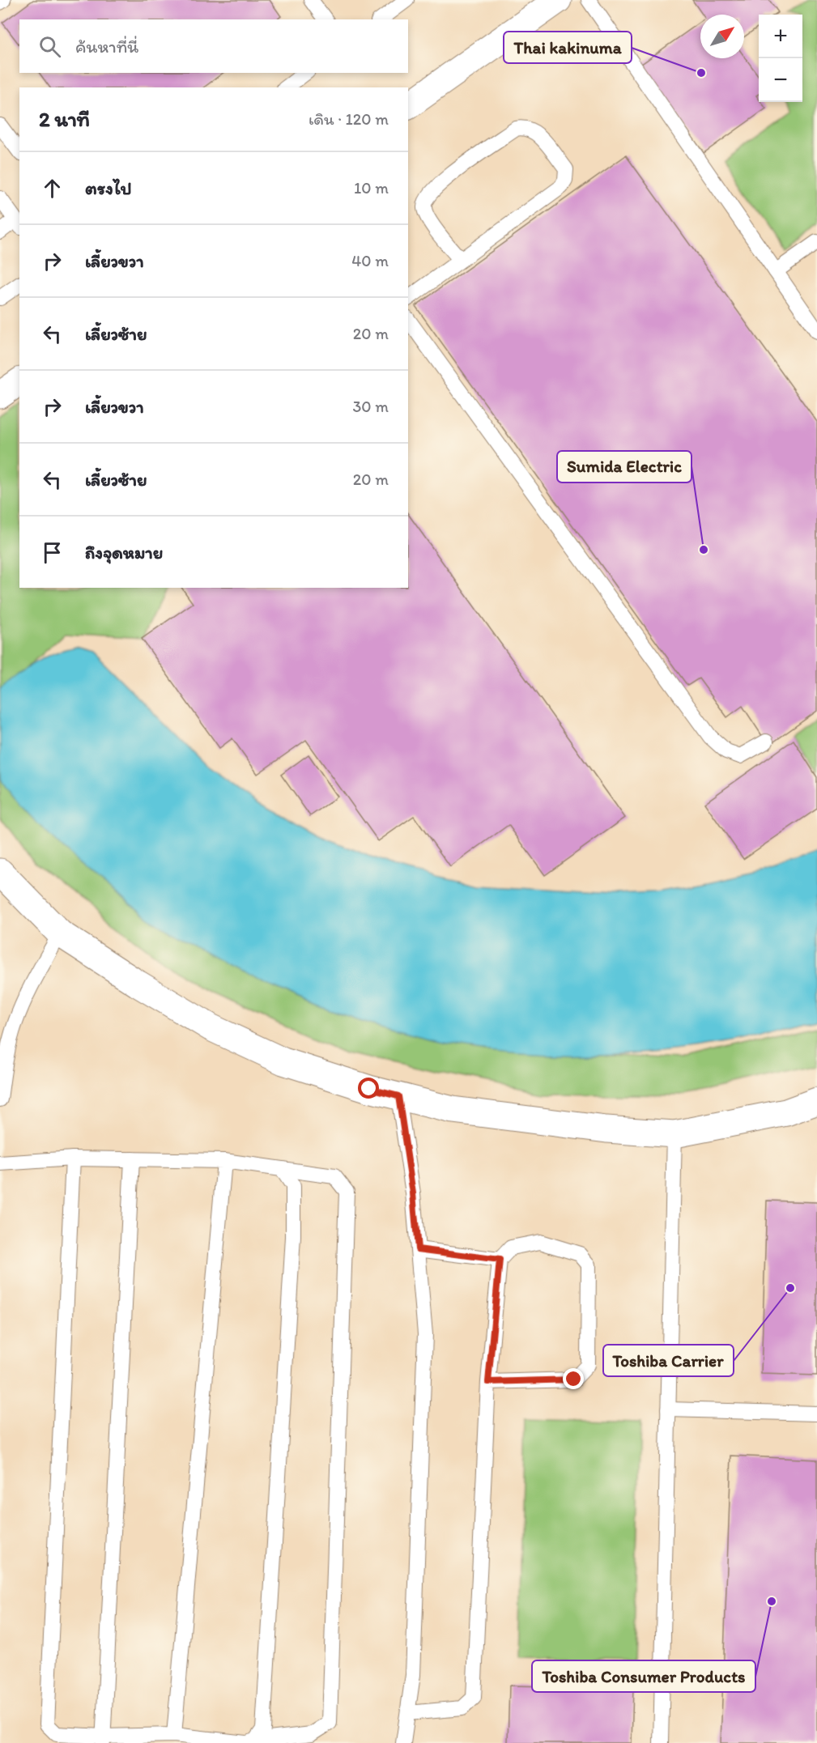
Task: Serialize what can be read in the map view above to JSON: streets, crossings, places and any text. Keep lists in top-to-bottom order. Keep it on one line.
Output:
{"places":["Thai kakinuma","Sumida Electric","Toshiba Carrier","Toshiba Consumer Products"],"north":"top right","page":{"map_buttons":["+","−"],"search":"ค้นหาที่นี่","heading":["2 นาที","เดิน · 120 m"],"list":[["ตรงไป","10 m"],["เลี้ยวขวา","40 m"],["เลี้ยวซ้าย","20 m"],["เลี้ยวขวา","30 m"],["เลี้ยวซ้าย","20 m"],"ถึงจุดหมาย"]}}
